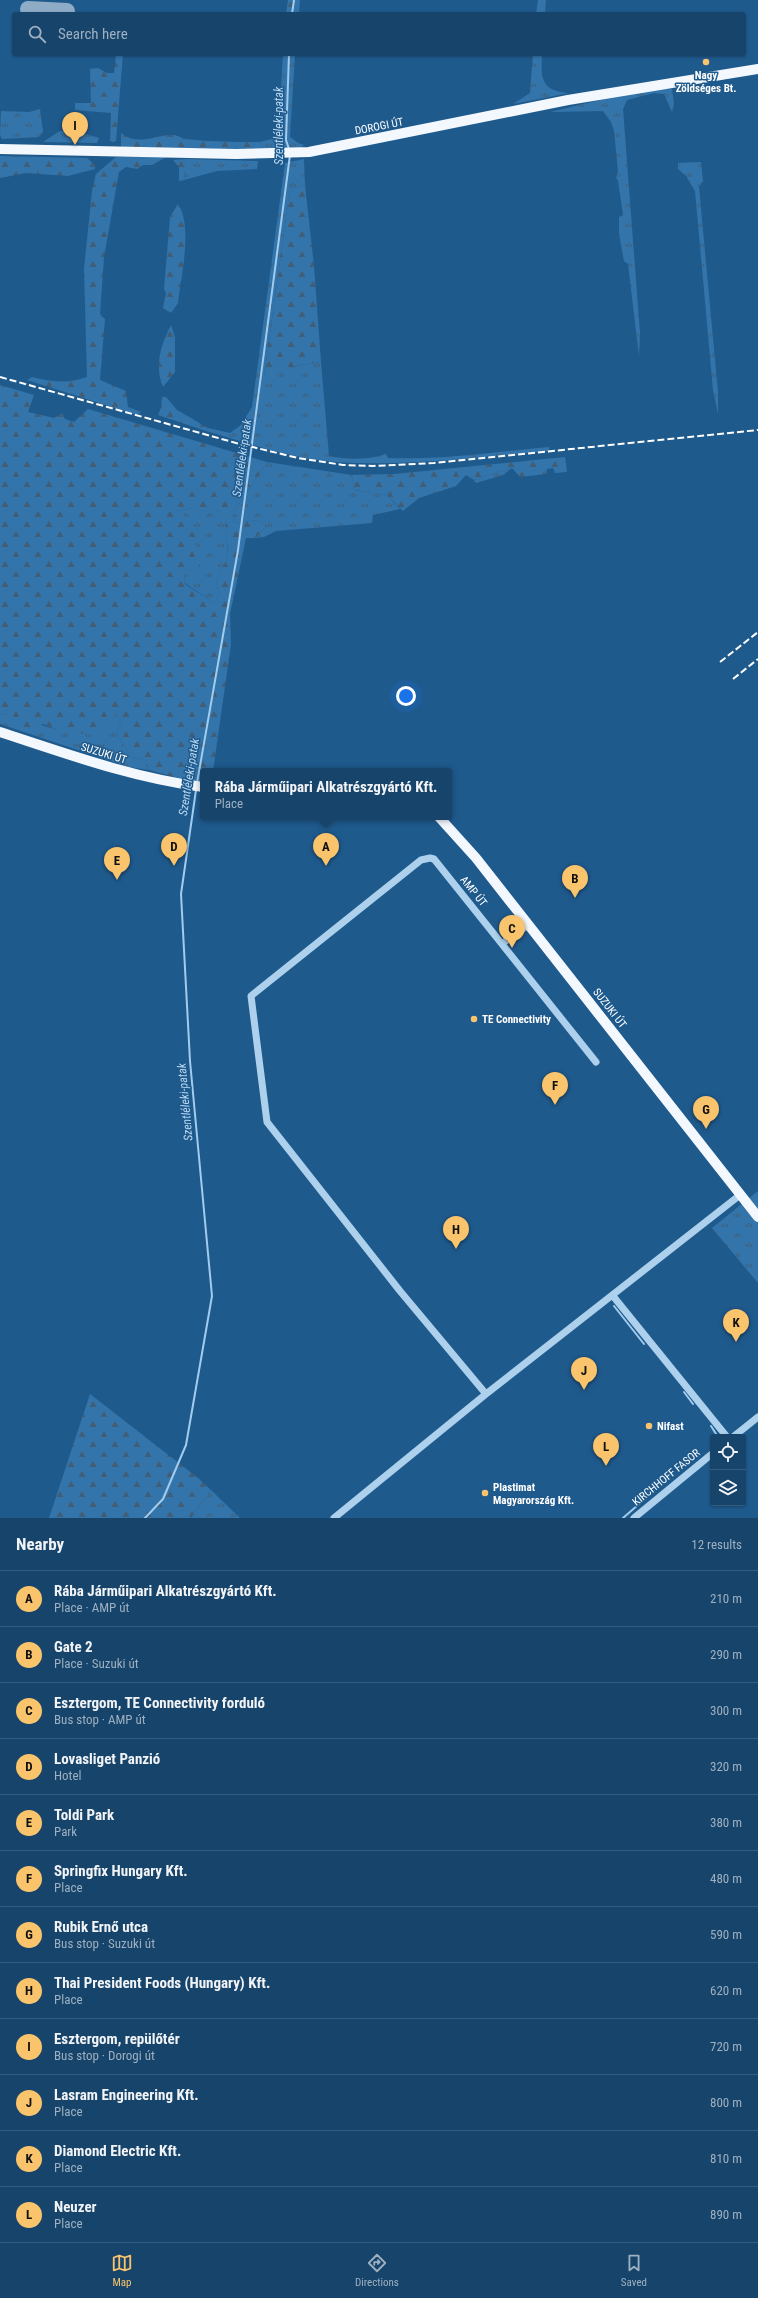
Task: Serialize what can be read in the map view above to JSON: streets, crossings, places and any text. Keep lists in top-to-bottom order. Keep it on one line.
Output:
{"streets":{"main road":["DOROGI ÚT","SUZUKI ÚT"],"street":["AMP ÚT","KIRCHHOFF FASOR"]},"water":["Szentléleki-patak"],"places":["Nagy Zöldséges Bt.","TE Connectivity","Nifast","Plastimat Magyarország Kft."],"page":{"search":"Search here","pins":["I","A","D","E","B","C","F","G","H","K","J","L"],"popup":["Rába Járműipari Alkatrészgyártó Kft.","Place"],"heading":["Nearby","12 results"],"list":[{"mark":"A","name":"Rába Járműipari Alkatrészgyártó Kft.","note":"Place · AMP út","value":"210 m"},{"mark":"B","name":"Gate 2","note":"Place · Suzuki út","value":"290 m"},{"mark":"C","name":"Esztergom, TE Connectivity forduló","note":"Bus stop · AMP út","value":"300 m"},{"mark":"D","name":"Lovasliget Panzió","note":"Hotel","value":"320 m"},{"mark":"E","name":"Toldi Park","note":"Park","value":"380 m"},{"mark":"F","name":"Springfix Hungary Kft.","note":"Place","value":"480 m"},{"mark":"G","name":"Rubik Ernő utca","note":"Bus stop · Suzuki út","value":"590 m"},{"mark":"H","name":"Thai President Foods (Hungary) Kft.","note":"Place","value":"620 m"},{"mark":"I","name":"Esztergom, repülőtér","note":"Bus stop · Dorogi út","value":"720 m"},{"mark":"J","name":"Lasram Engineering Kft.","note":"Place","value":"800 m"},{"mark":"K","name":"Diamond Electric Kft.","note":"Place","value":"810 m"},{"mark":"L","name":"Neuzer","note":"Place","value":"890 m"}],"nav":["Map","Directions","Saved"]}}
